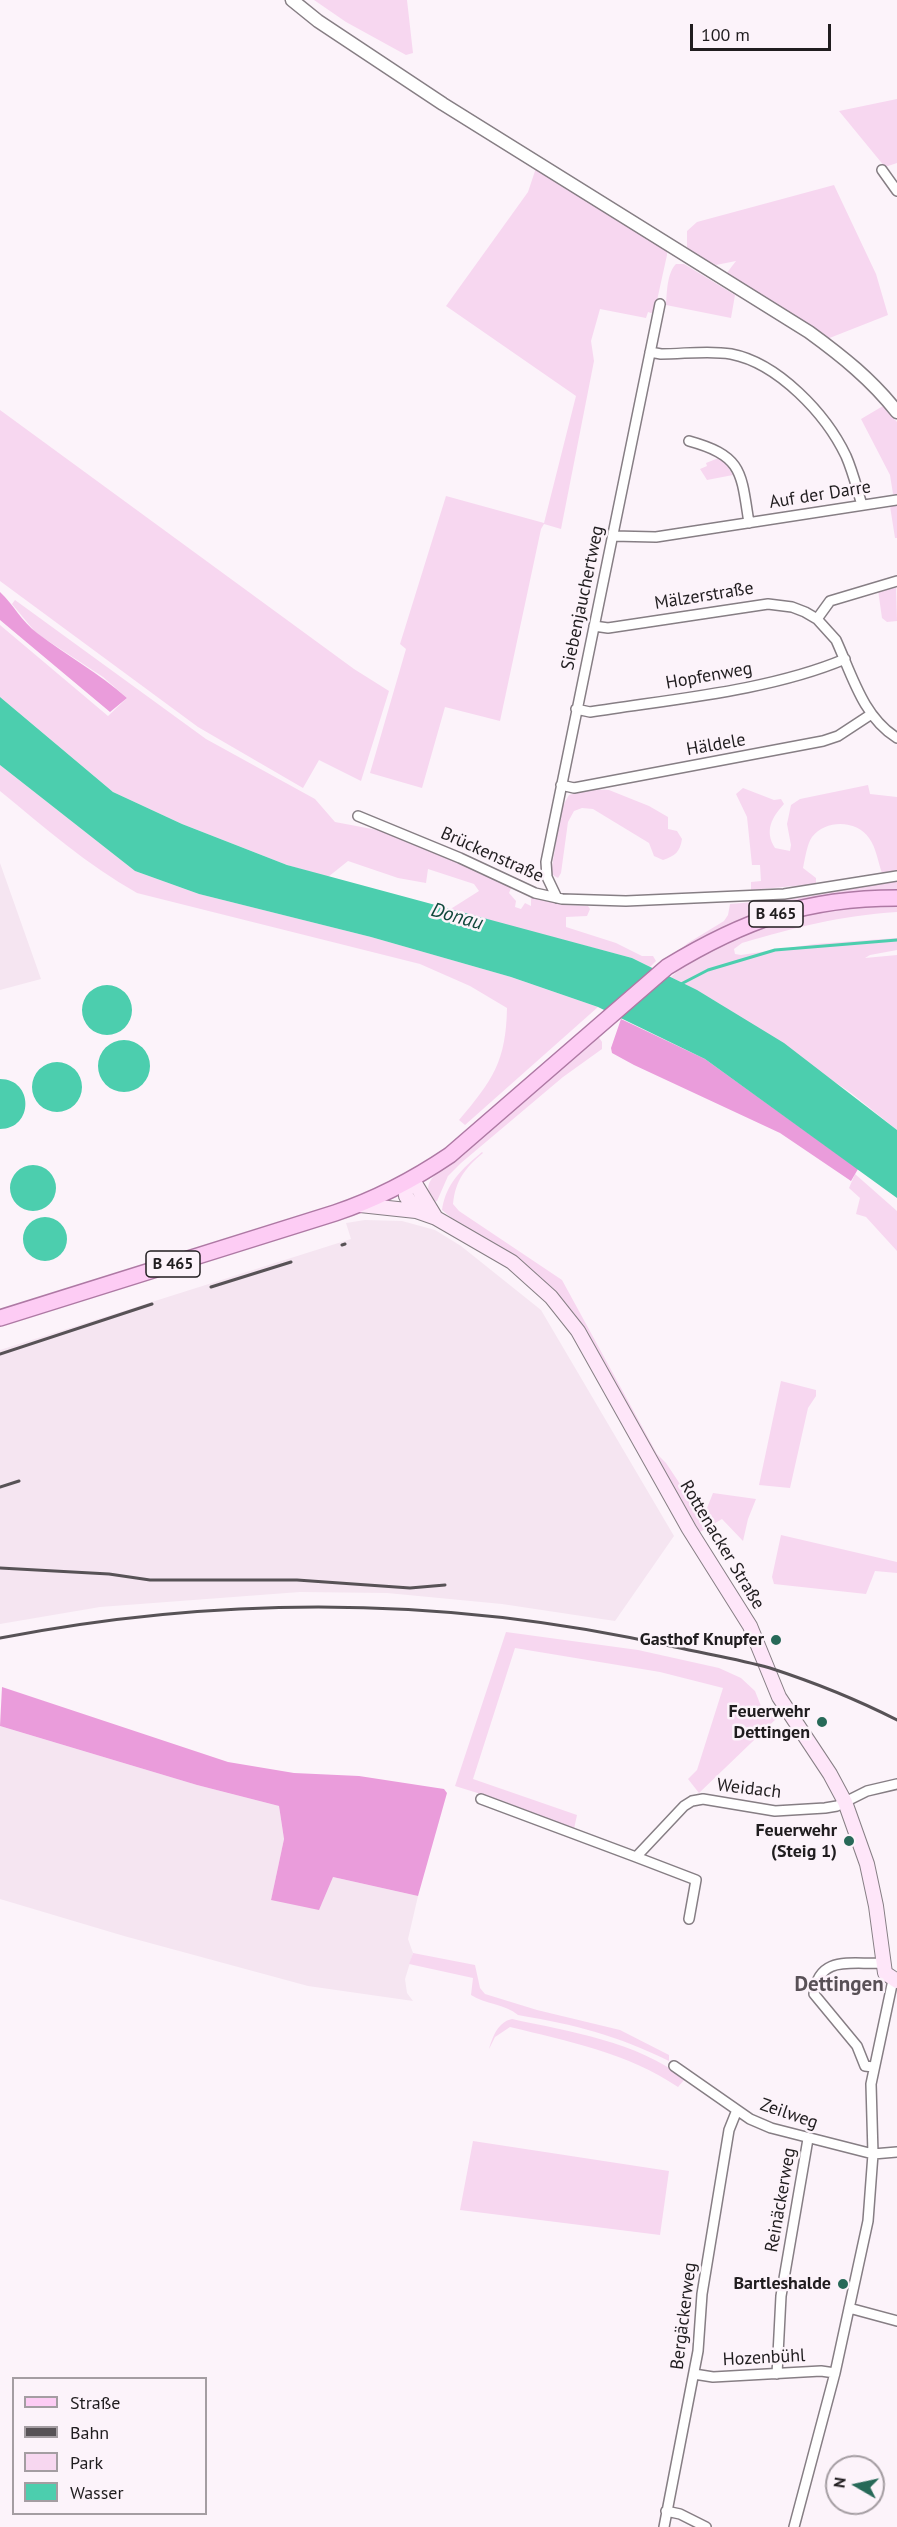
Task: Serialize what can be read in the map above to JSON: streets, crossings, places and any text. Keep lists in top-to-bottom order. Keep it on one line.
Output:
{"streets":{"main road":["B 465","Rottenacker Straße"],"street":["Auf der Darre","Mälzerstraße","Siebenjauchertweg","Hopfenweg","Häldele","Brückenstraße","Weidach","Zeilweg","Reinäckerweg","Bergäckerweg","Hozenbühl"]},"crossings":[["Auf der Darre","Siebenjauchertweg"],["Mälzerstraße","Siebenjauchertweg"],["Mälzerstraße","Hopfenweg"],["Mälzerstraße","Häldele"],["Siebenjauchertweg","Hopfenweg"],["Siebenjauchertweg","Häldele"],["Siebenjauchertweg","Brückenstraße"],["B 465","Rottenacker Straße"],["Rottenacker Straße","Weidach"],["Zeilweg","Reinäckerweg"],["Zeilweg","Bergäckerweg"],["Reinäckerweg","Hozenbühl"],["Bergäckerweg","Hozenbühl"]],"districts":["Dettingen"],"water":["Donau"],"places":["Gasthof Knupfer","Feuerwehr Dettingen","Feuerwehr (Steig 1)","Bartleshalde"],"legend":["Straße","Bahn","Park","Wasser"],"scale_bar":"100 m","north":"left"}
